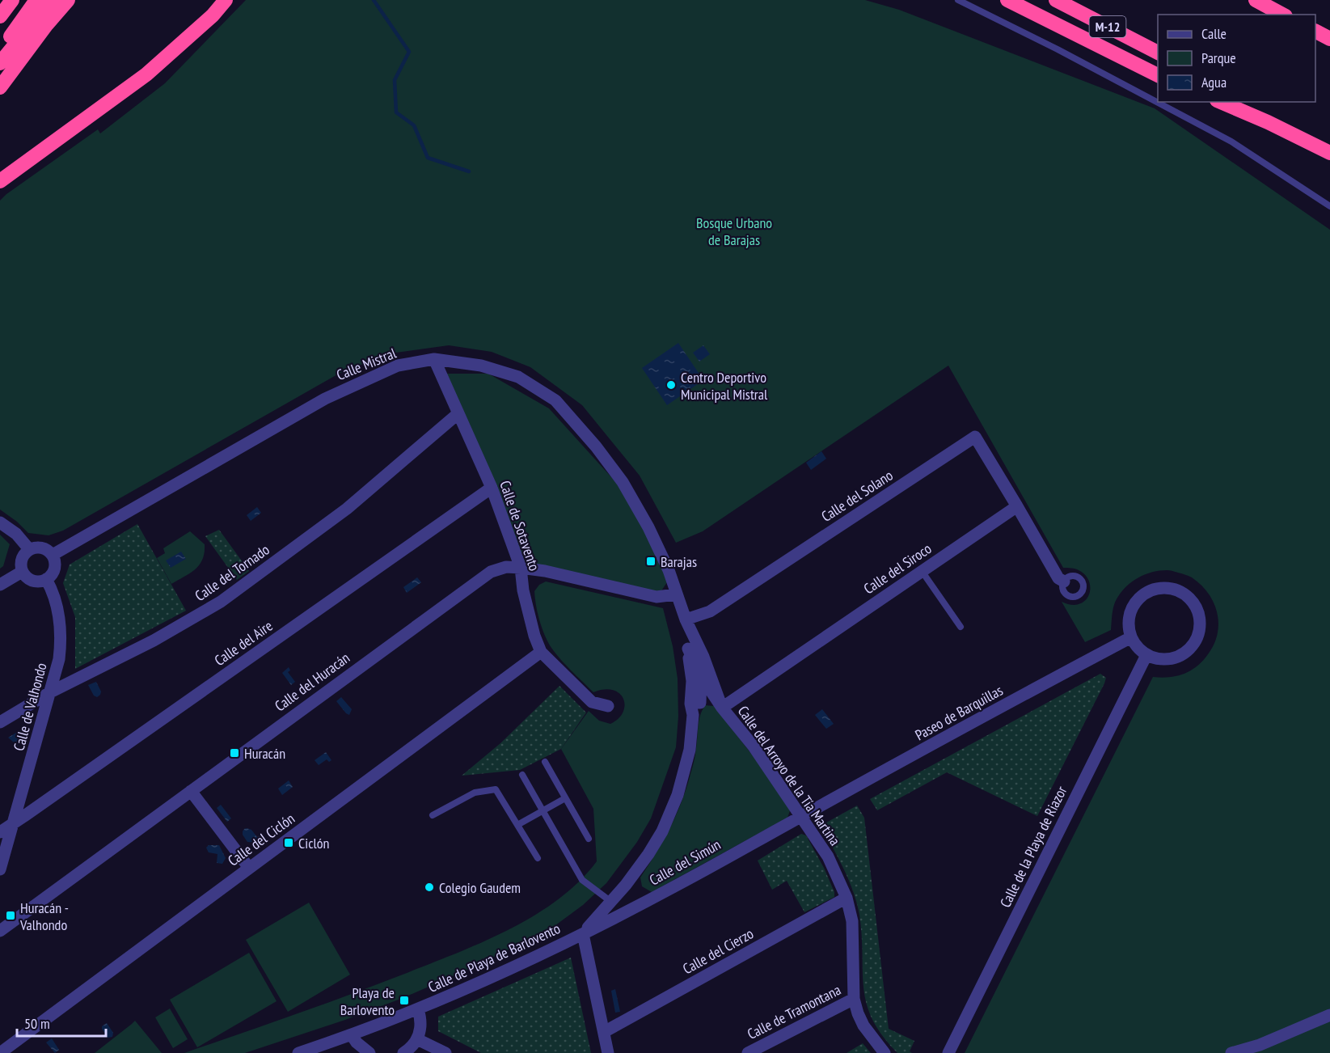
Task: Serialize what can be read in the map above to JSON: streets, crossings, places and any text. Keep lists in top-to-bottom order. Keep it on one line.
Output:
{"streets":{"highway":["M-12"],"street":["Calle Mistral","Calle del Solano","Calle de Sotavento","Calle del Siroco","Calle del Tornado","Calle del Aire","Calle del Huracán","Calle de Valhondo","Paseo de Barquillas","Calle del Arroyo de la Tía Martina","Calle del Ciclón","Calle de la Playa de Riazor","Calle del Simún","Calle del Cierzo","Calle de Playa de Barlovento","Calle de Tramontana"]},"crossings":[["Calle Mistral","Calle del Solano"],["Calle Mistral","Calle de Sotavento"],["Calle Mistral","Calle del Huracán"],["Calle Mistral","Calle de Valhondo"],["Calle del Solano","Calle del Siroco"],["Calle de Sotavento","Calle del Tornado"],["Calle de Sotavento","Calle del Aire"],["Calle de Sotavento","Calle del Huracán"],["Calle de Sotavento","Calle del Ciclón"],["Calle del Siroco","Calle del Arroyo de la Tía Martina"],["Calle del Tornado","Calle de Valhondo"],["Calle del Aire","Calle de Valhondo"],["Paseo de Barquillas","Calle del Arroyo de la Tía Martina"],["Paseo de Barquillas","Calle de la Playa de Riazor"],["Paseo de Barquillas","Calle del Simún"],["Calle del Arroyo de la Tía Martina","Calle del Simún"],["Calle del Arroyo de la Tía Martina","Calle del Cierzo"],["Calle del Arroyo de la Tía Martina","Calle de Tramontana"],["Calle del Simún","Calle de Playa de Barlovento"]],"parks":["Bosque Urbano de Barajas"],"places":{"other":["Centro Deportivo Municipal Mistral","Colegio Gaudem"],"transit":["Barajas","Huracán","Ciclón","Huracán - Valhondo","Playa de Barlovento"]},"legend":["Calle","Parque","Agua"],"scale_bar":"50 m"}
